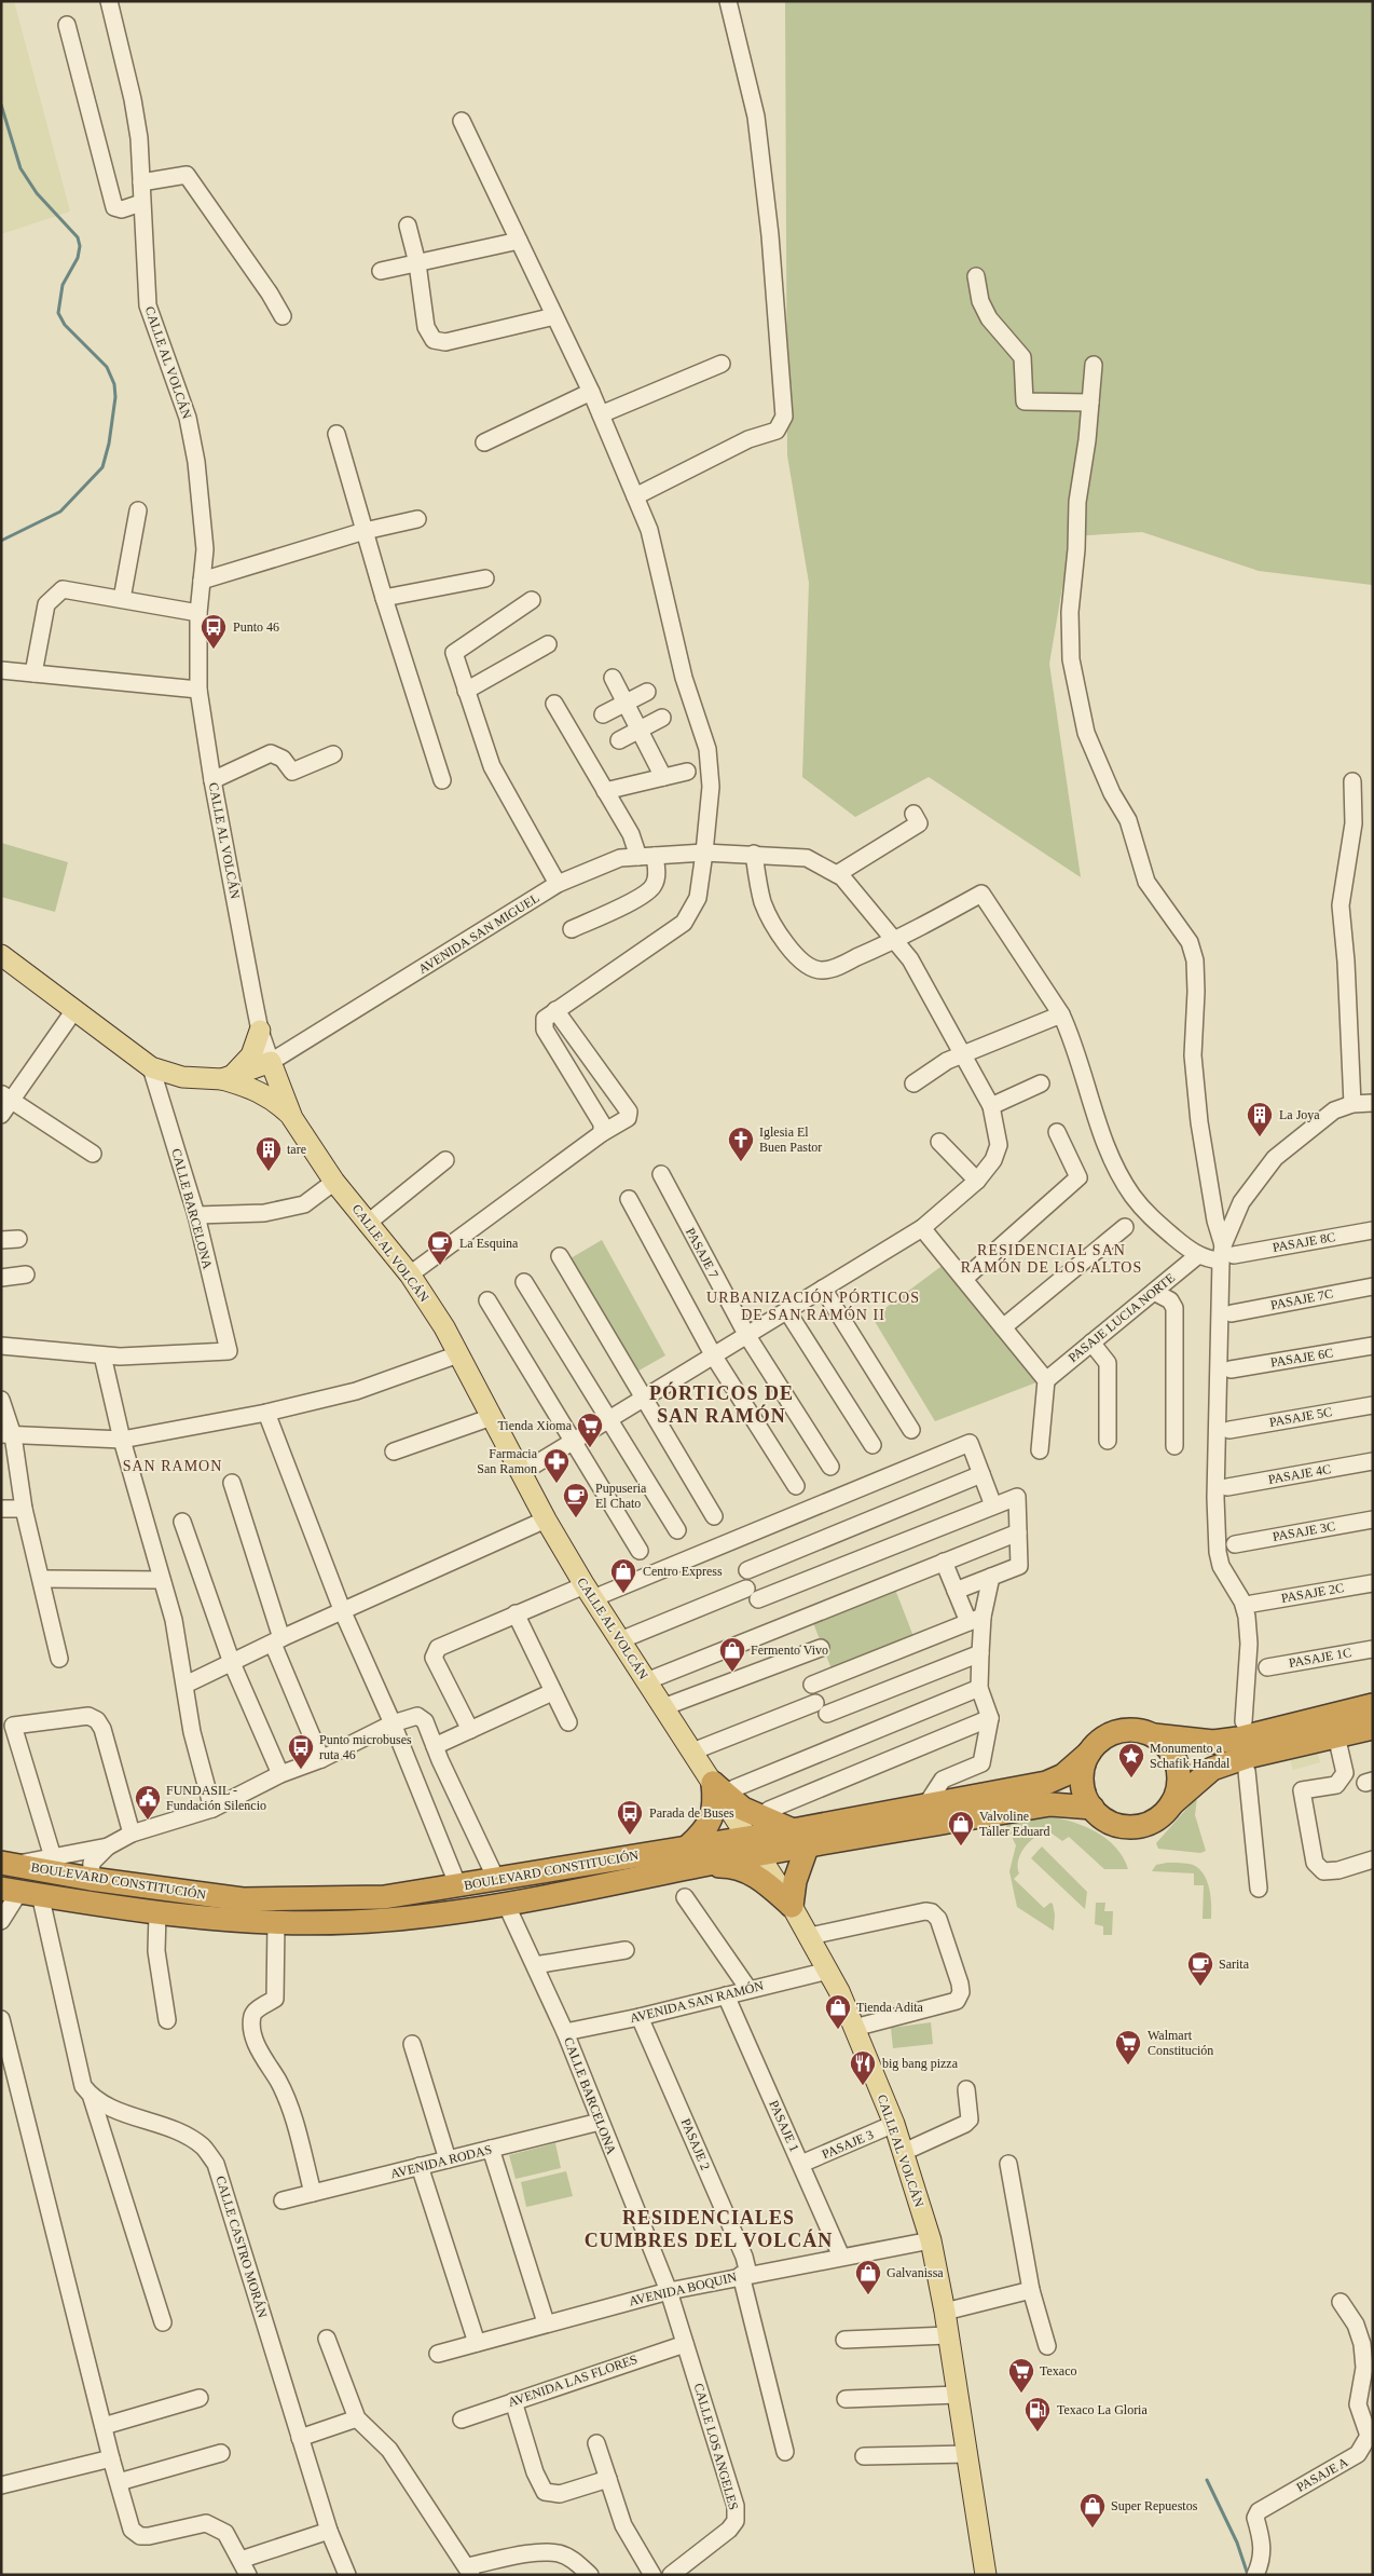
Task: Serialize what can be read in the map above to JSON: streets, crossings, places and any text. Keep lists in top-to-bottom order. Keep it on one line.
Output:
{"streets":{"highway":["BOULEVARD CONSTITUCIÓN"],"main road":["CALLE AL VOLCÁN"],"street":["AVENIDA SAN MIGUEL","CALLE BARCELONA","PASAJE 8C","PASAJE 7","PASAJE 7C","PASAJE LUCIA NORTE","PASAJE 6C","PASAJE 5C","PASAJE 4C","PASAJE 3C","PASAJE 2C","PASAJE 1C","AVENIDA SAN RAMÓN","PASAJE 1","PASAJE 2","PASAJE 3","AVENIDA RODAS","CALLE CASTRO MORÁN","AVENIDA BOQUIN","AVENIDA LAS FLORES","CALLE LOS ANGELES","PASAJE A"]},"crossings":[["CALLE AL VOLCÁN","AVENIDA SAN MIGUEL"],["CALLE AL VOLCÁN","BOULEVARD CONSTITUCIÓN"],["CALLE AL VOLCÁN","AVENIDA SAN RAMÓN"],["CALLE AL VOLCÁN","PASAJE 3"],["CALLE AL VOLCÁN","AVENIDA BOQUIN"],["AVENIDA SAN MIGUEL","PASAJE 7"],["CALLE BARCELONA","BOULEVARD CONSTITUCIÓN"],["CALLE BARCELONA","AVENIDA SAN RAMÓN"],["CALLE BARCELONA","AVENIDA RODAS"],["CALLE BARCELONA","AVENIDA BOQUIN"],["CALLE BARCELONA","CALLE LOS ANGELES"],["AVENIDA SAN RAMÓN","PASAJE 1"],["AVENIDA SAN RAMÓN","PASAJE 2"],["PASAJE 1","PASAJE 3"],["PASAJE 1","AVENIDA BOQUIN"],["PASAJE 2","AVENIDA BOQUIN"],["AVENIDA BOQUIN","CALLE LOS ANGELES"],["AVENIDA LAS FLORES","CALLE LOS ANGELES"]],"districts":["RESIDENCIAL SAN RAMÓN DE LOS ALTOS","URBANIZACIÓN PÓRTICOS DE SAN RAMÓN II","PÓRTICOS DE SAN RAMÓN","SAN RAMON","RESIDENCIALES CUMBRES DEL VOLCÁN"],"places":{"bus stop":["Punto 46","Punto microbuses ruta 46","Parada de Buses"],"building":["La Joya","tare"],"church":["Iglesia El Buen Pastor"],"cafe":["La Esquina","Pupuseria El Chato","Sarita"],"supermarket":["Tienda Xioma","Walmart Constitución","Texaco"],"pharmacy":["Farmacia San Ramon"],"shop":["Centro Express","Fermento Vivo","Valvoline Taller Eduard","Tienda Adita","Galvanissa","Super Repuestos"],"place":["Monumento a Schafik Handal"],"public building":["FUNDASIL - Fundación Silencio"],"restaurant":["big bang pizza"],"fuel station":["Texaco La Gloria"]}}
